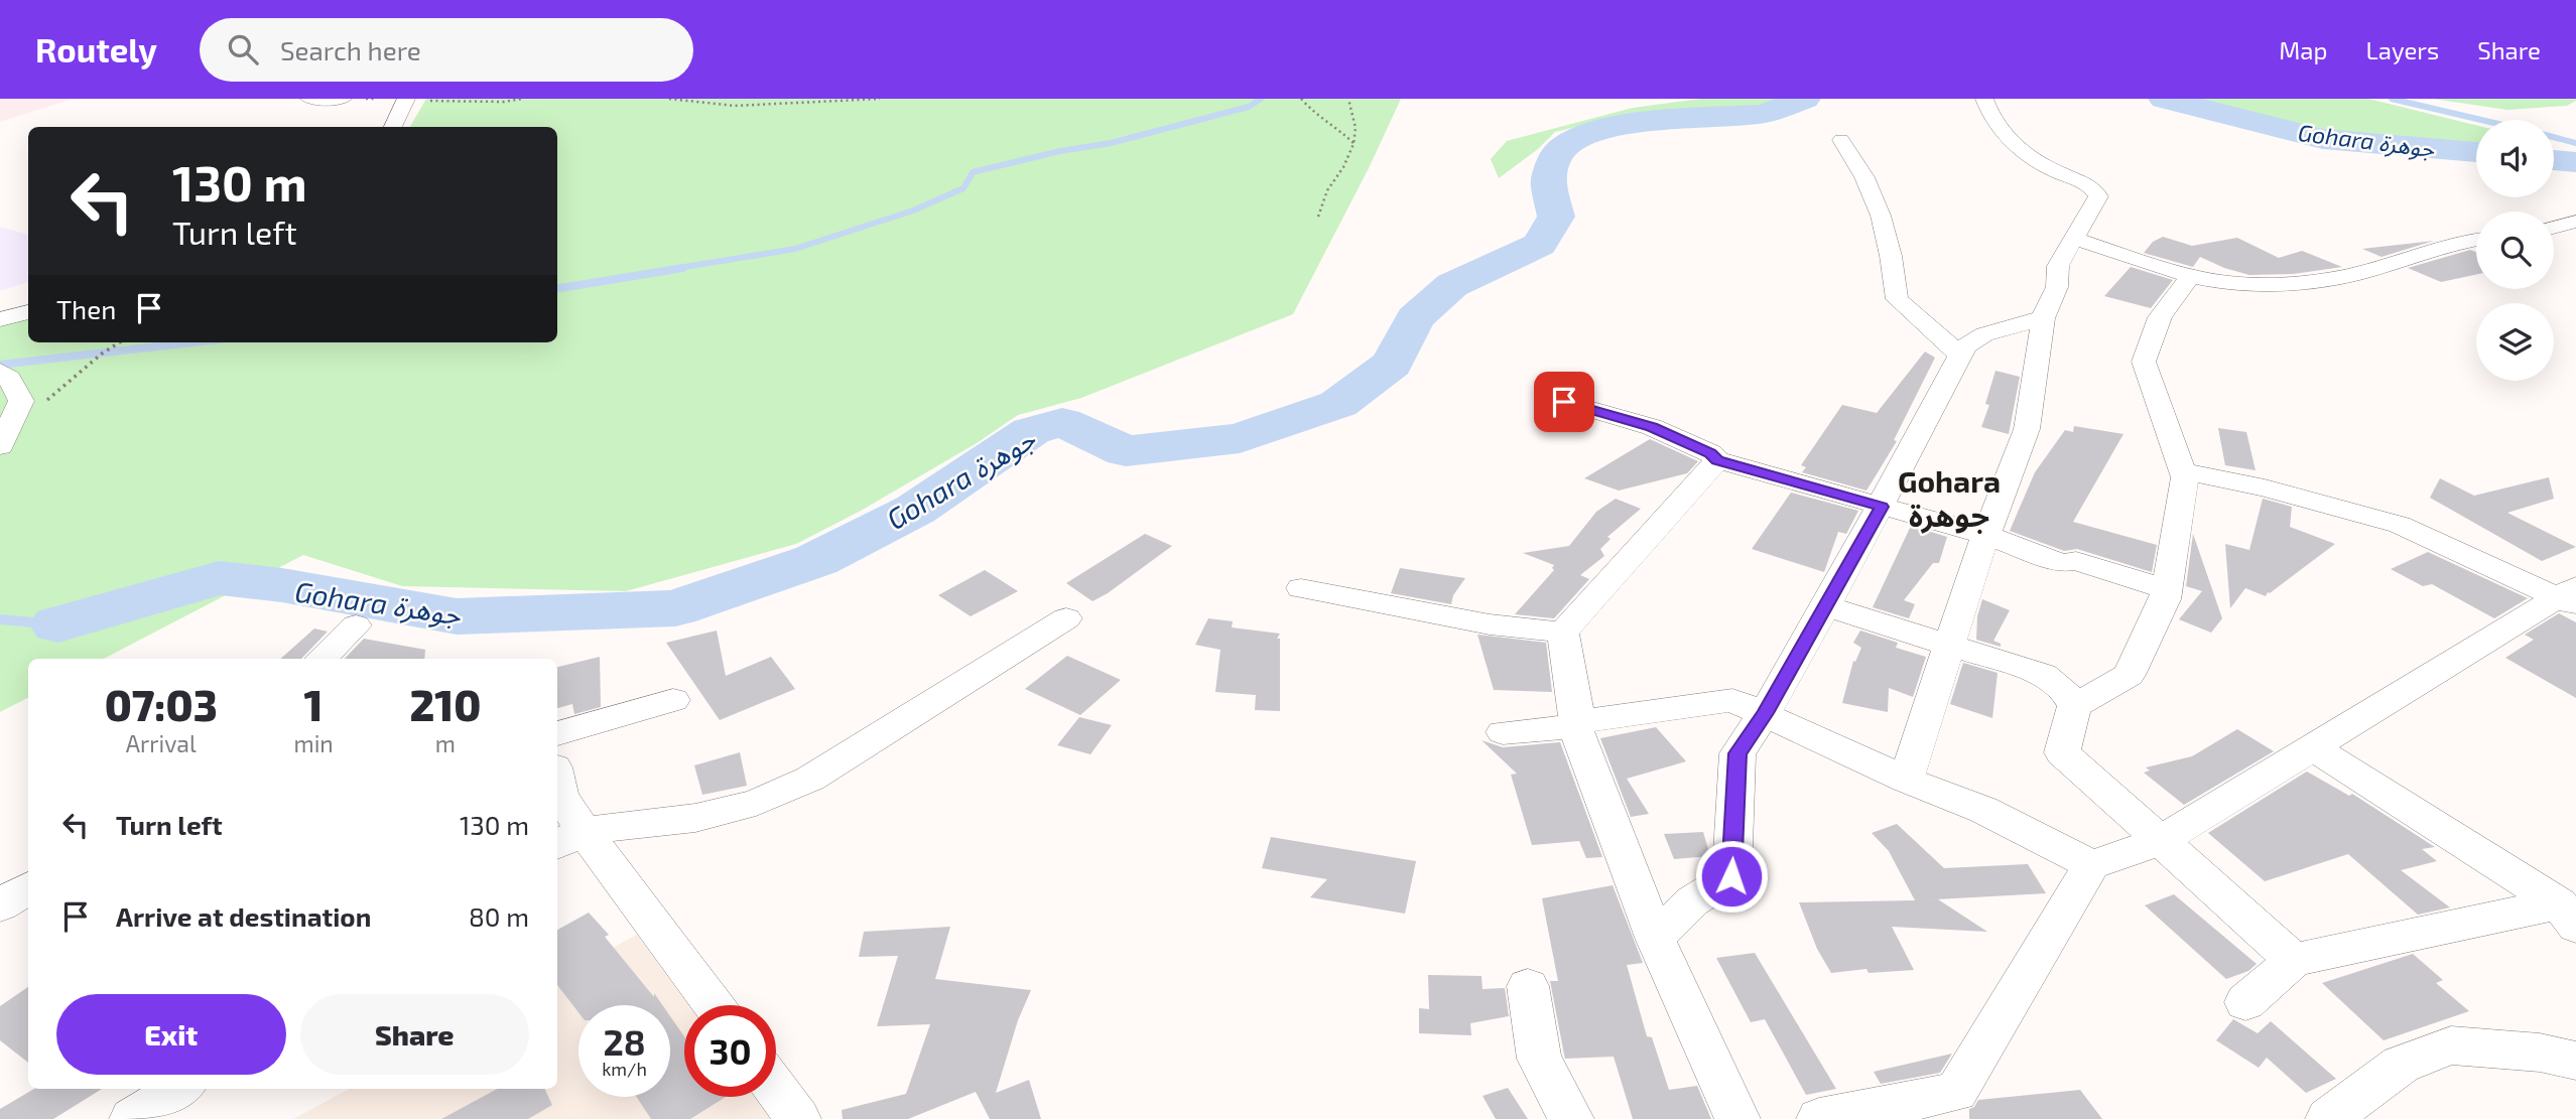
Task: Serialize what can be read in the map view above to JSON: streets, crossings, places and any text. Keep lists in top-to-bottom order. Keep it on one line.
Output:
{"districts":["Gohara جوهرة"],"water":["Gohara جوهرة"],"page":{"header":"Routely","search":"Search here","nav":["Map","Layers","Share"],"turn":["130 m","Turn left"],"then":"Then","eta":["07:03","Arrival","1","min","210","m"],"list":[{"name":"Turn left","value":"130 m"},{"name":"Arrive at destination","value":"80 m"}],"buttons":["Exit","Share"],"speed":"28 km/h","limit":"30"}}
